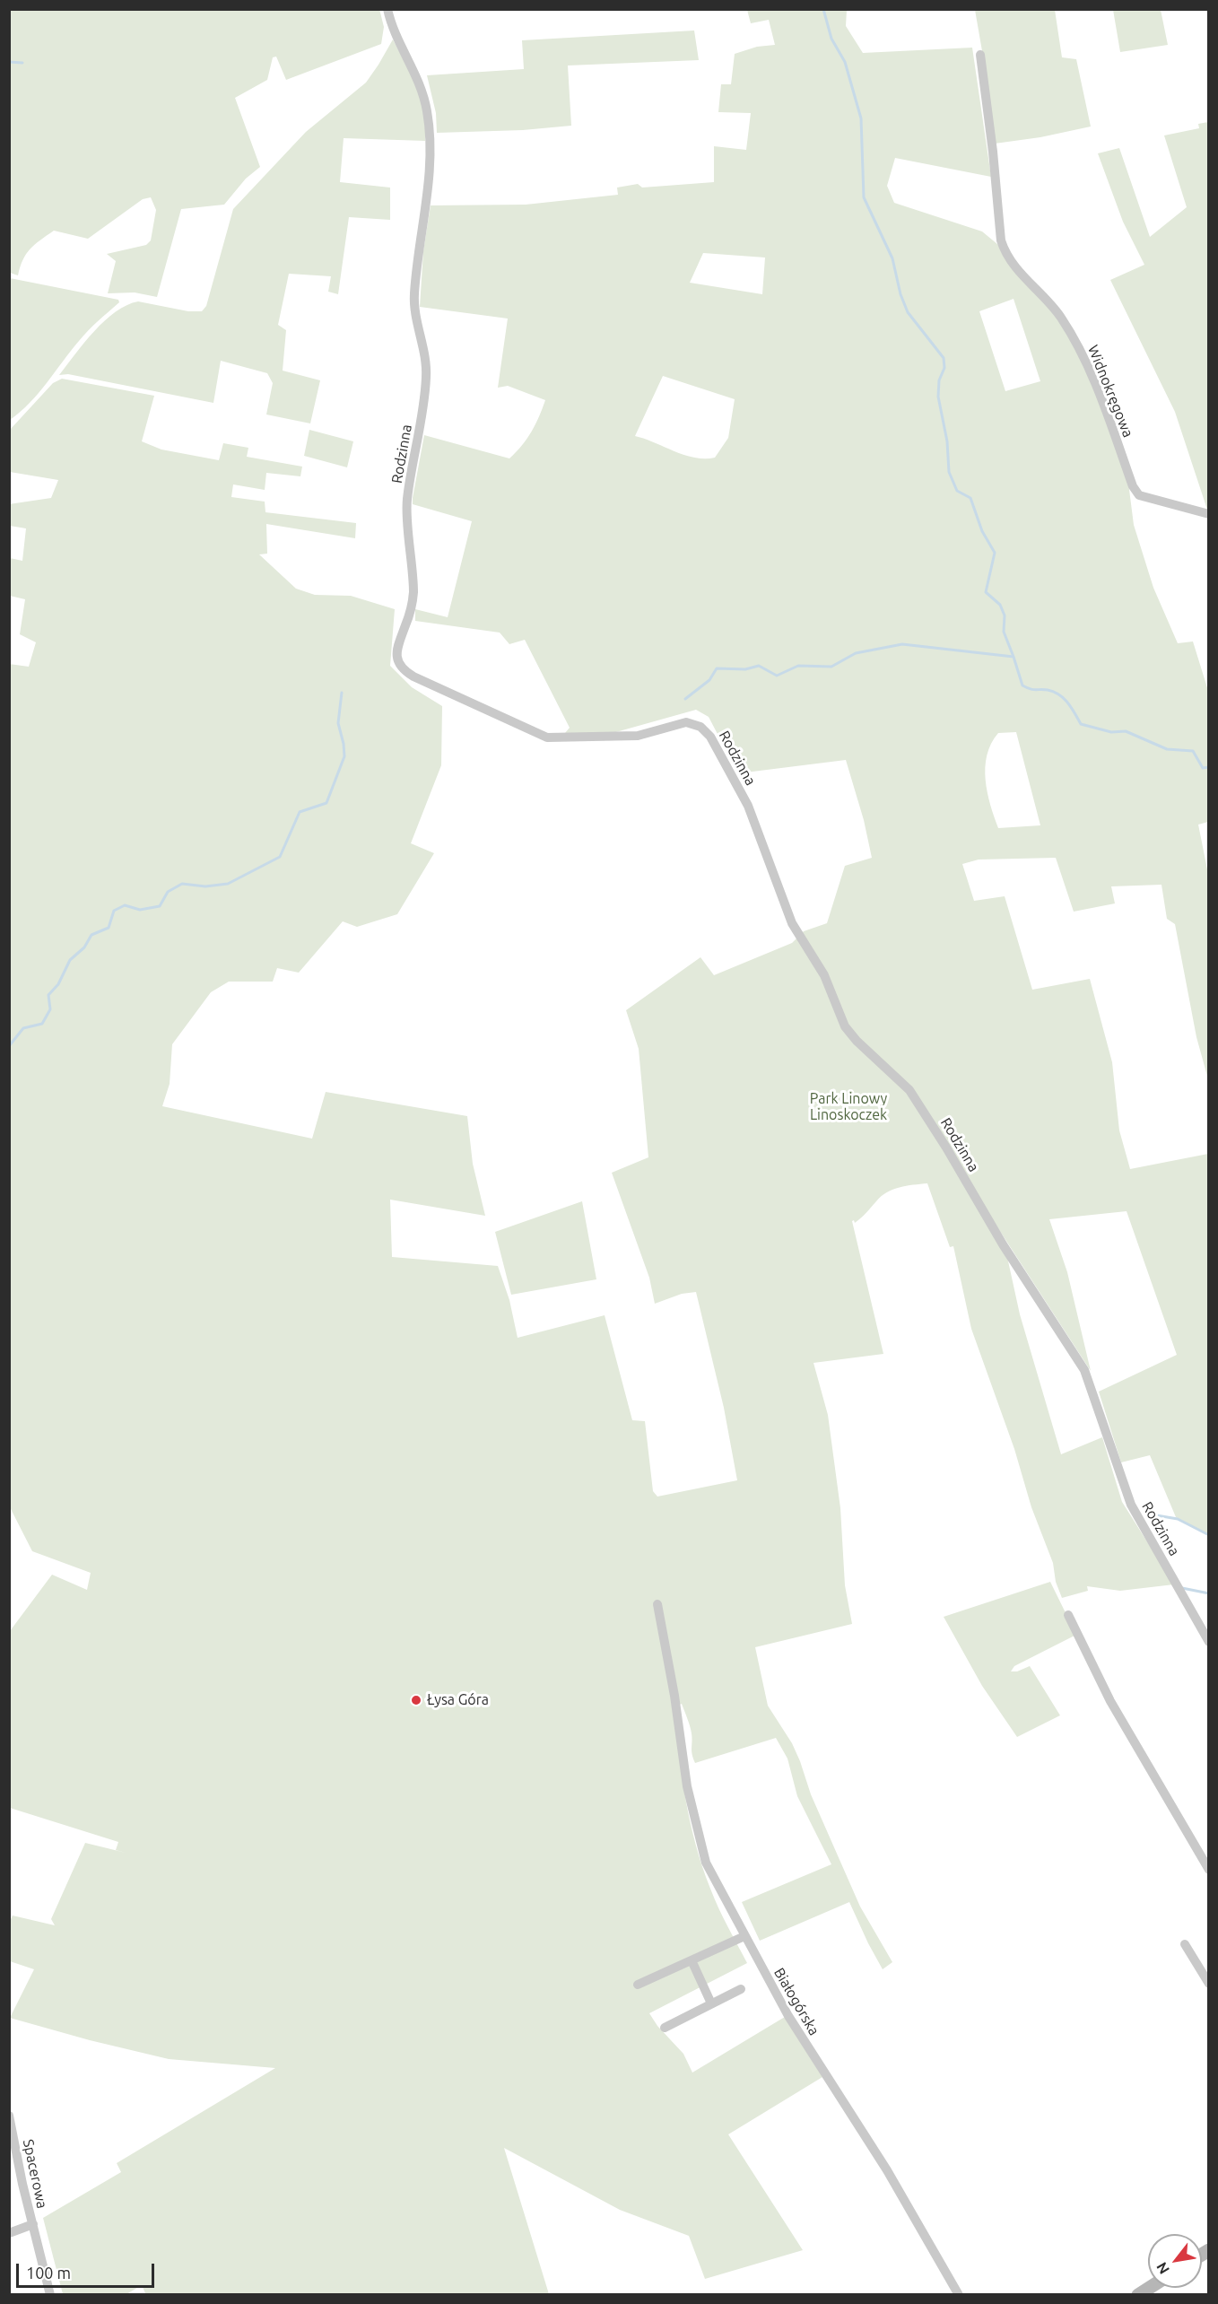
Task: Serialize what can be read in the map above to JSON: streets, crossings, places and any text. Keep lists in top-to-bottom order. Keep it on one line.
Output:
{"streets":{"street":["Widnokręgowa","Rodzinna","Białogórska","Spacerowa"]},"parks":["Park Linowy Linoskoczek"],"places":["Łysa Góra"],"scale_bar":"100 m","north":"bottom left"}
